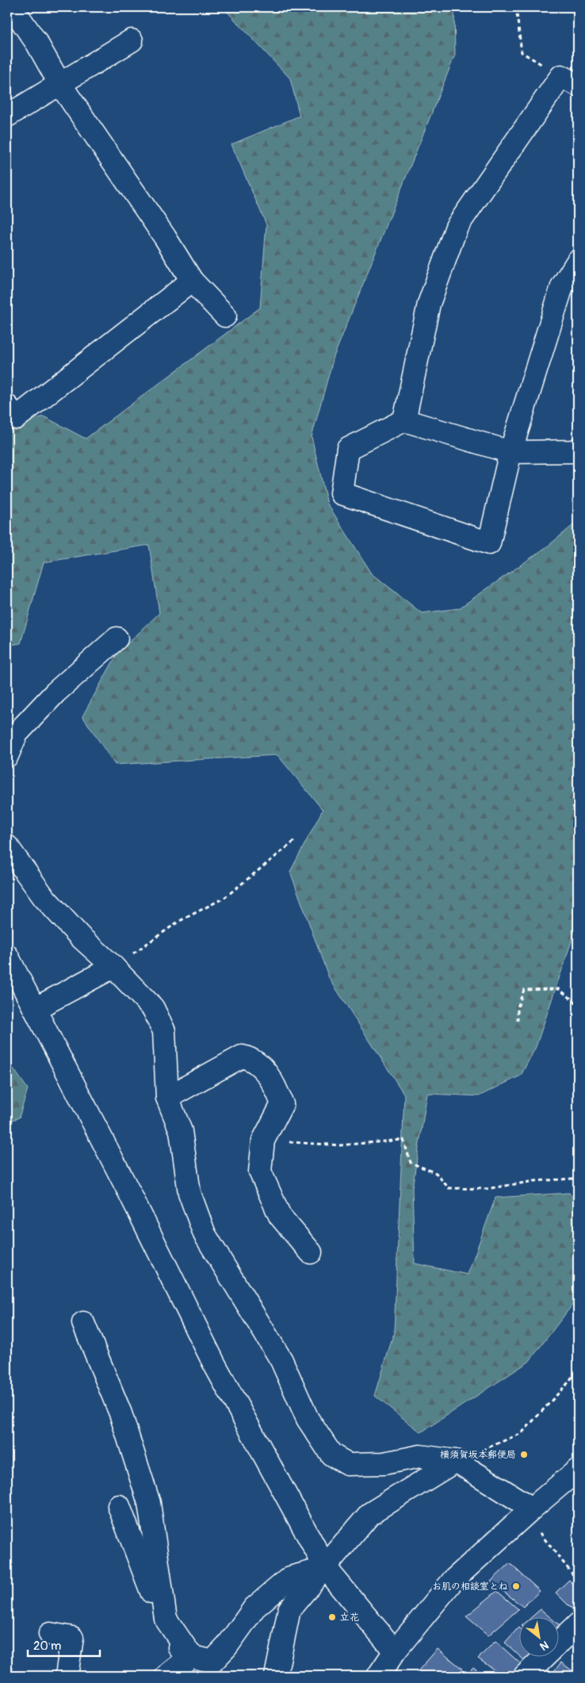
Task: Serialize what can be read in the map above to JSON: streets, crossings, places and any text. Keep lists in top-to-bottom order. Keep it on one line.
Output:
{"places":["横須賀坂本郵便局","お肌の相談室とね","立花"],"scale_bar":"20 m","north":"bottom right"}
